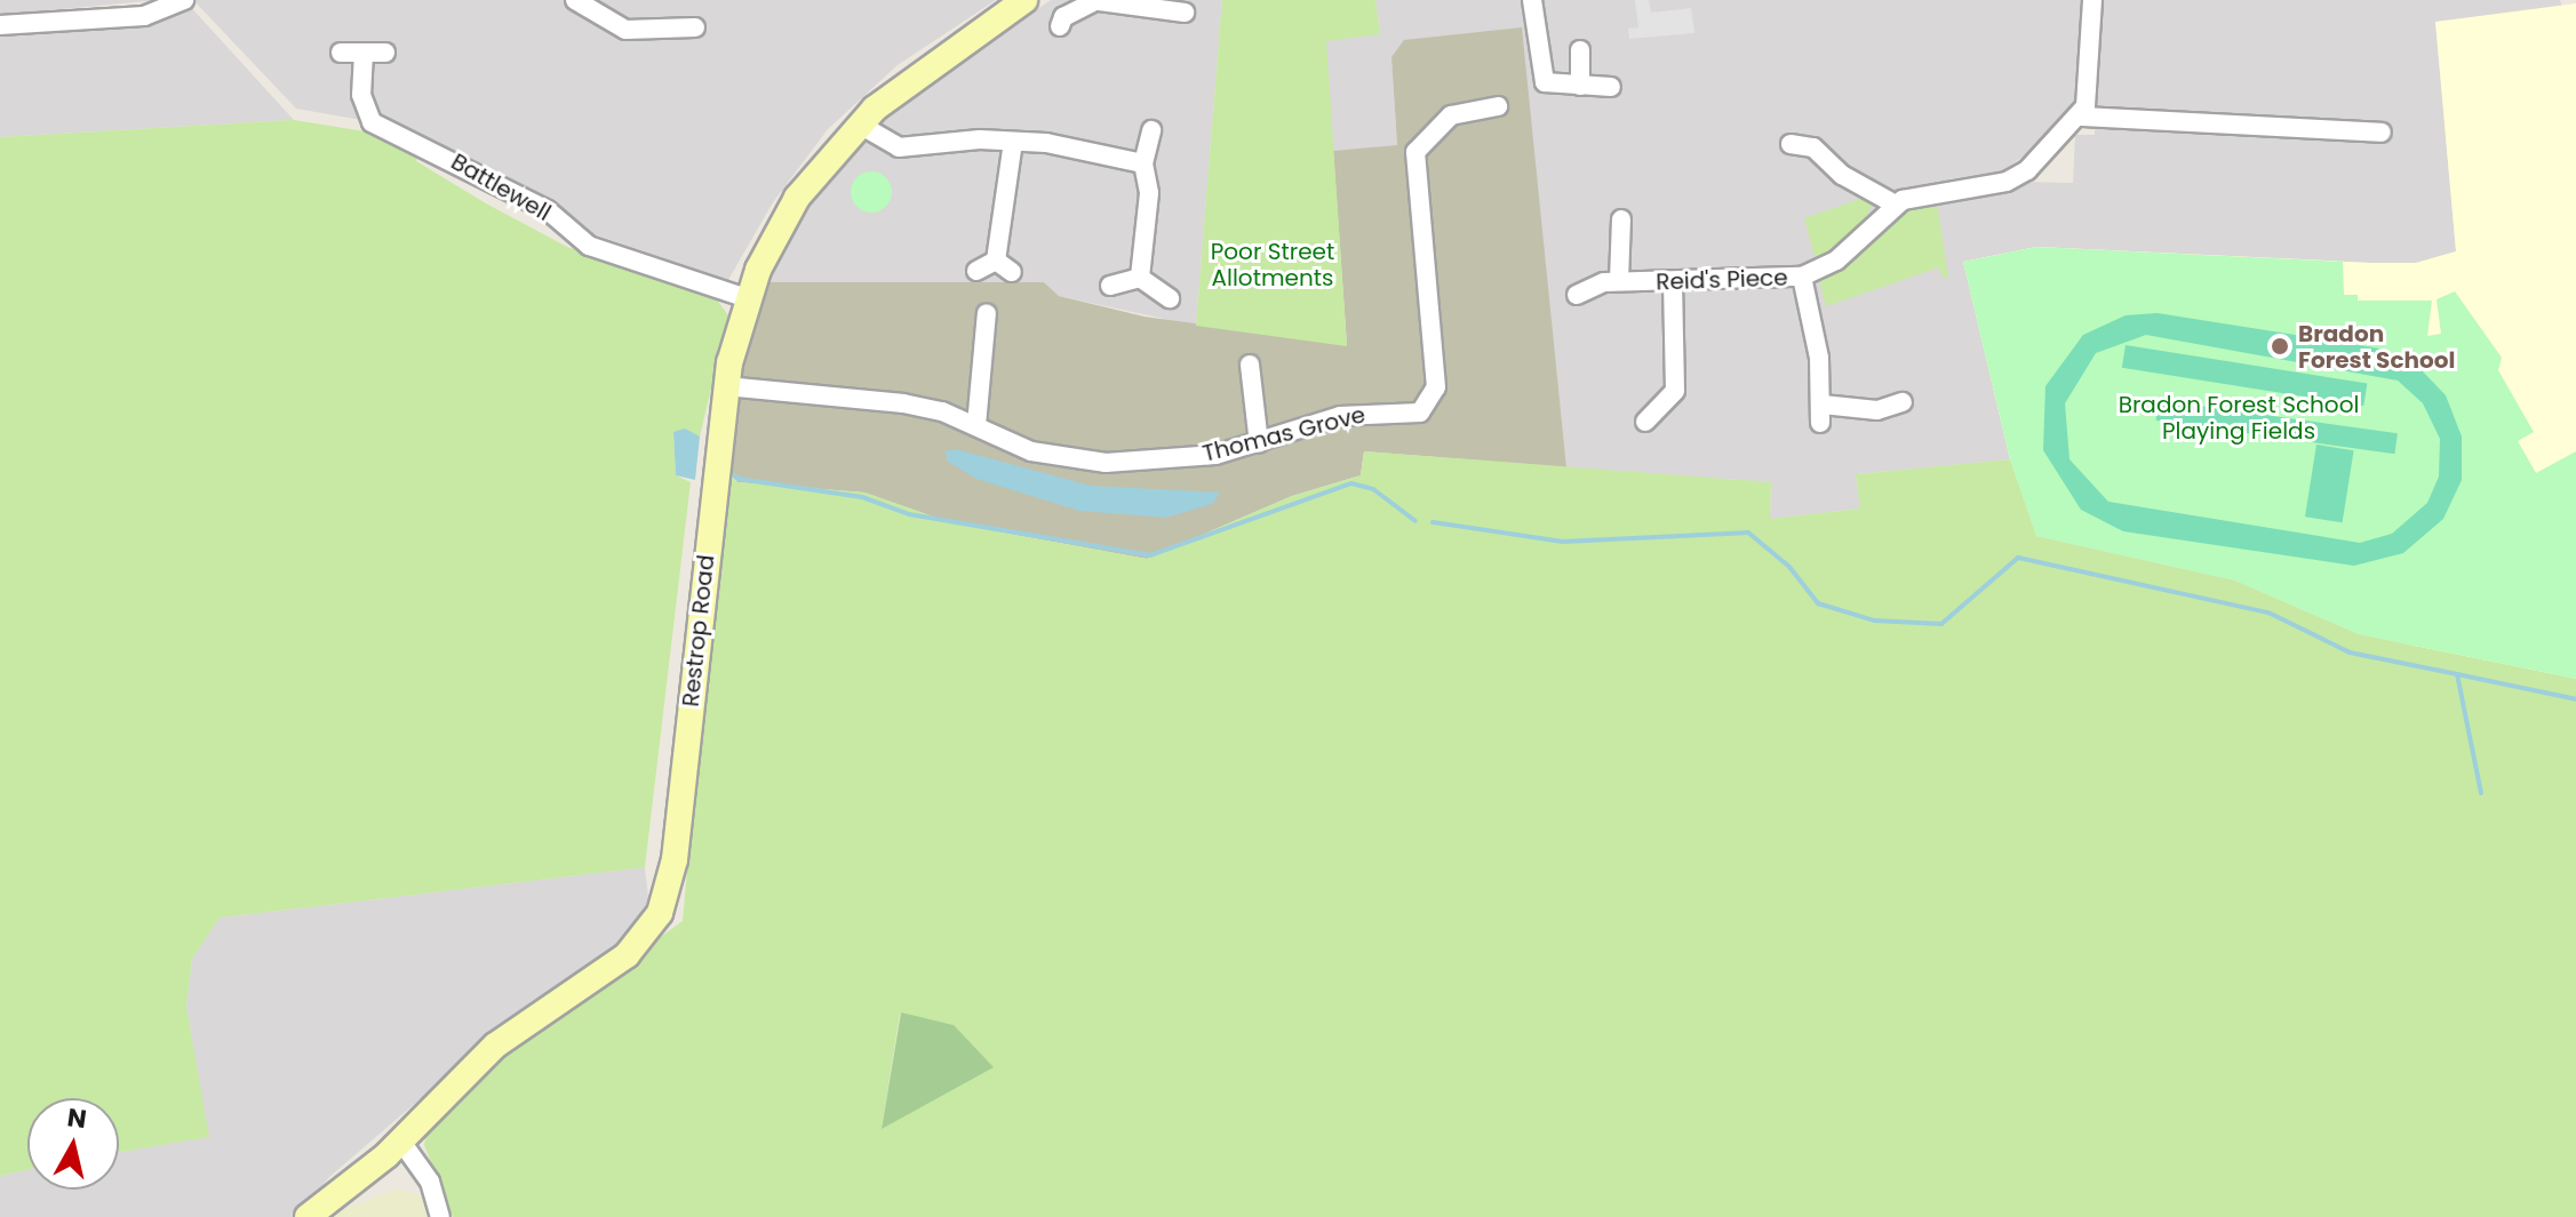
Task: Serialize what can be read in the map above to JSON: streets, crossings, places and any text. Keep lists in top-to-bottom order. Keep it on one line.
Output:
{"streets":{"street":["Battlewell","Reid's Piece","Thomas Grove","Restrop Road"]},"crossings":[["Battlewell","Restrop Road"],["Thomas Grove","Restrop Road"]],"parks":["Poor Street Allotments","Bradon Forest School Playing Fields"],"places":["Bradon Forest School"],"north":"top"}
